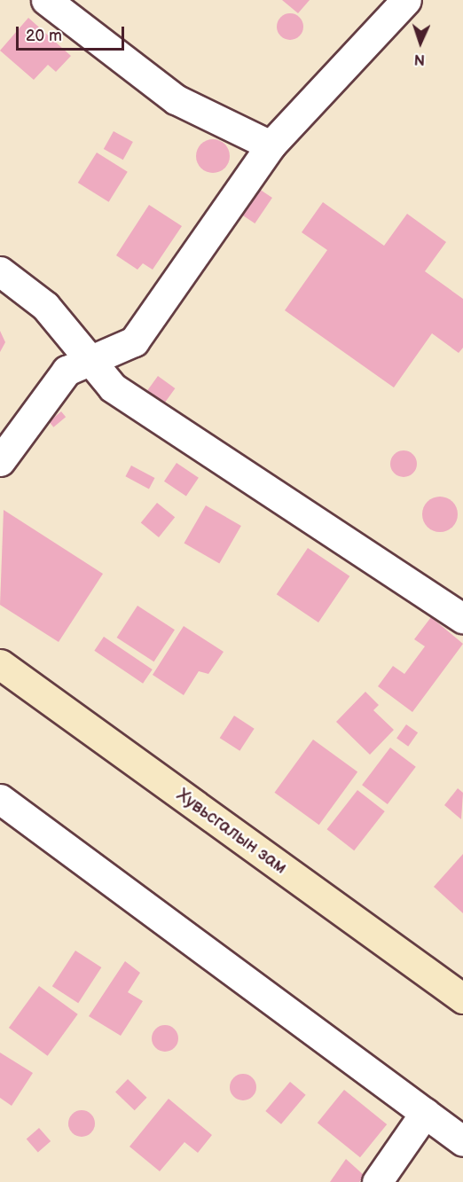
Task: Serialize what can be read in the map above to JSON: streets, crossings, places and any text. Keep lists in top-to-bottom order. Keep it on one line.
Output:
{"streets":{"main road":["Хувьсгалын зам"]},"scale_bar":"20 m","north":"bottom"}
